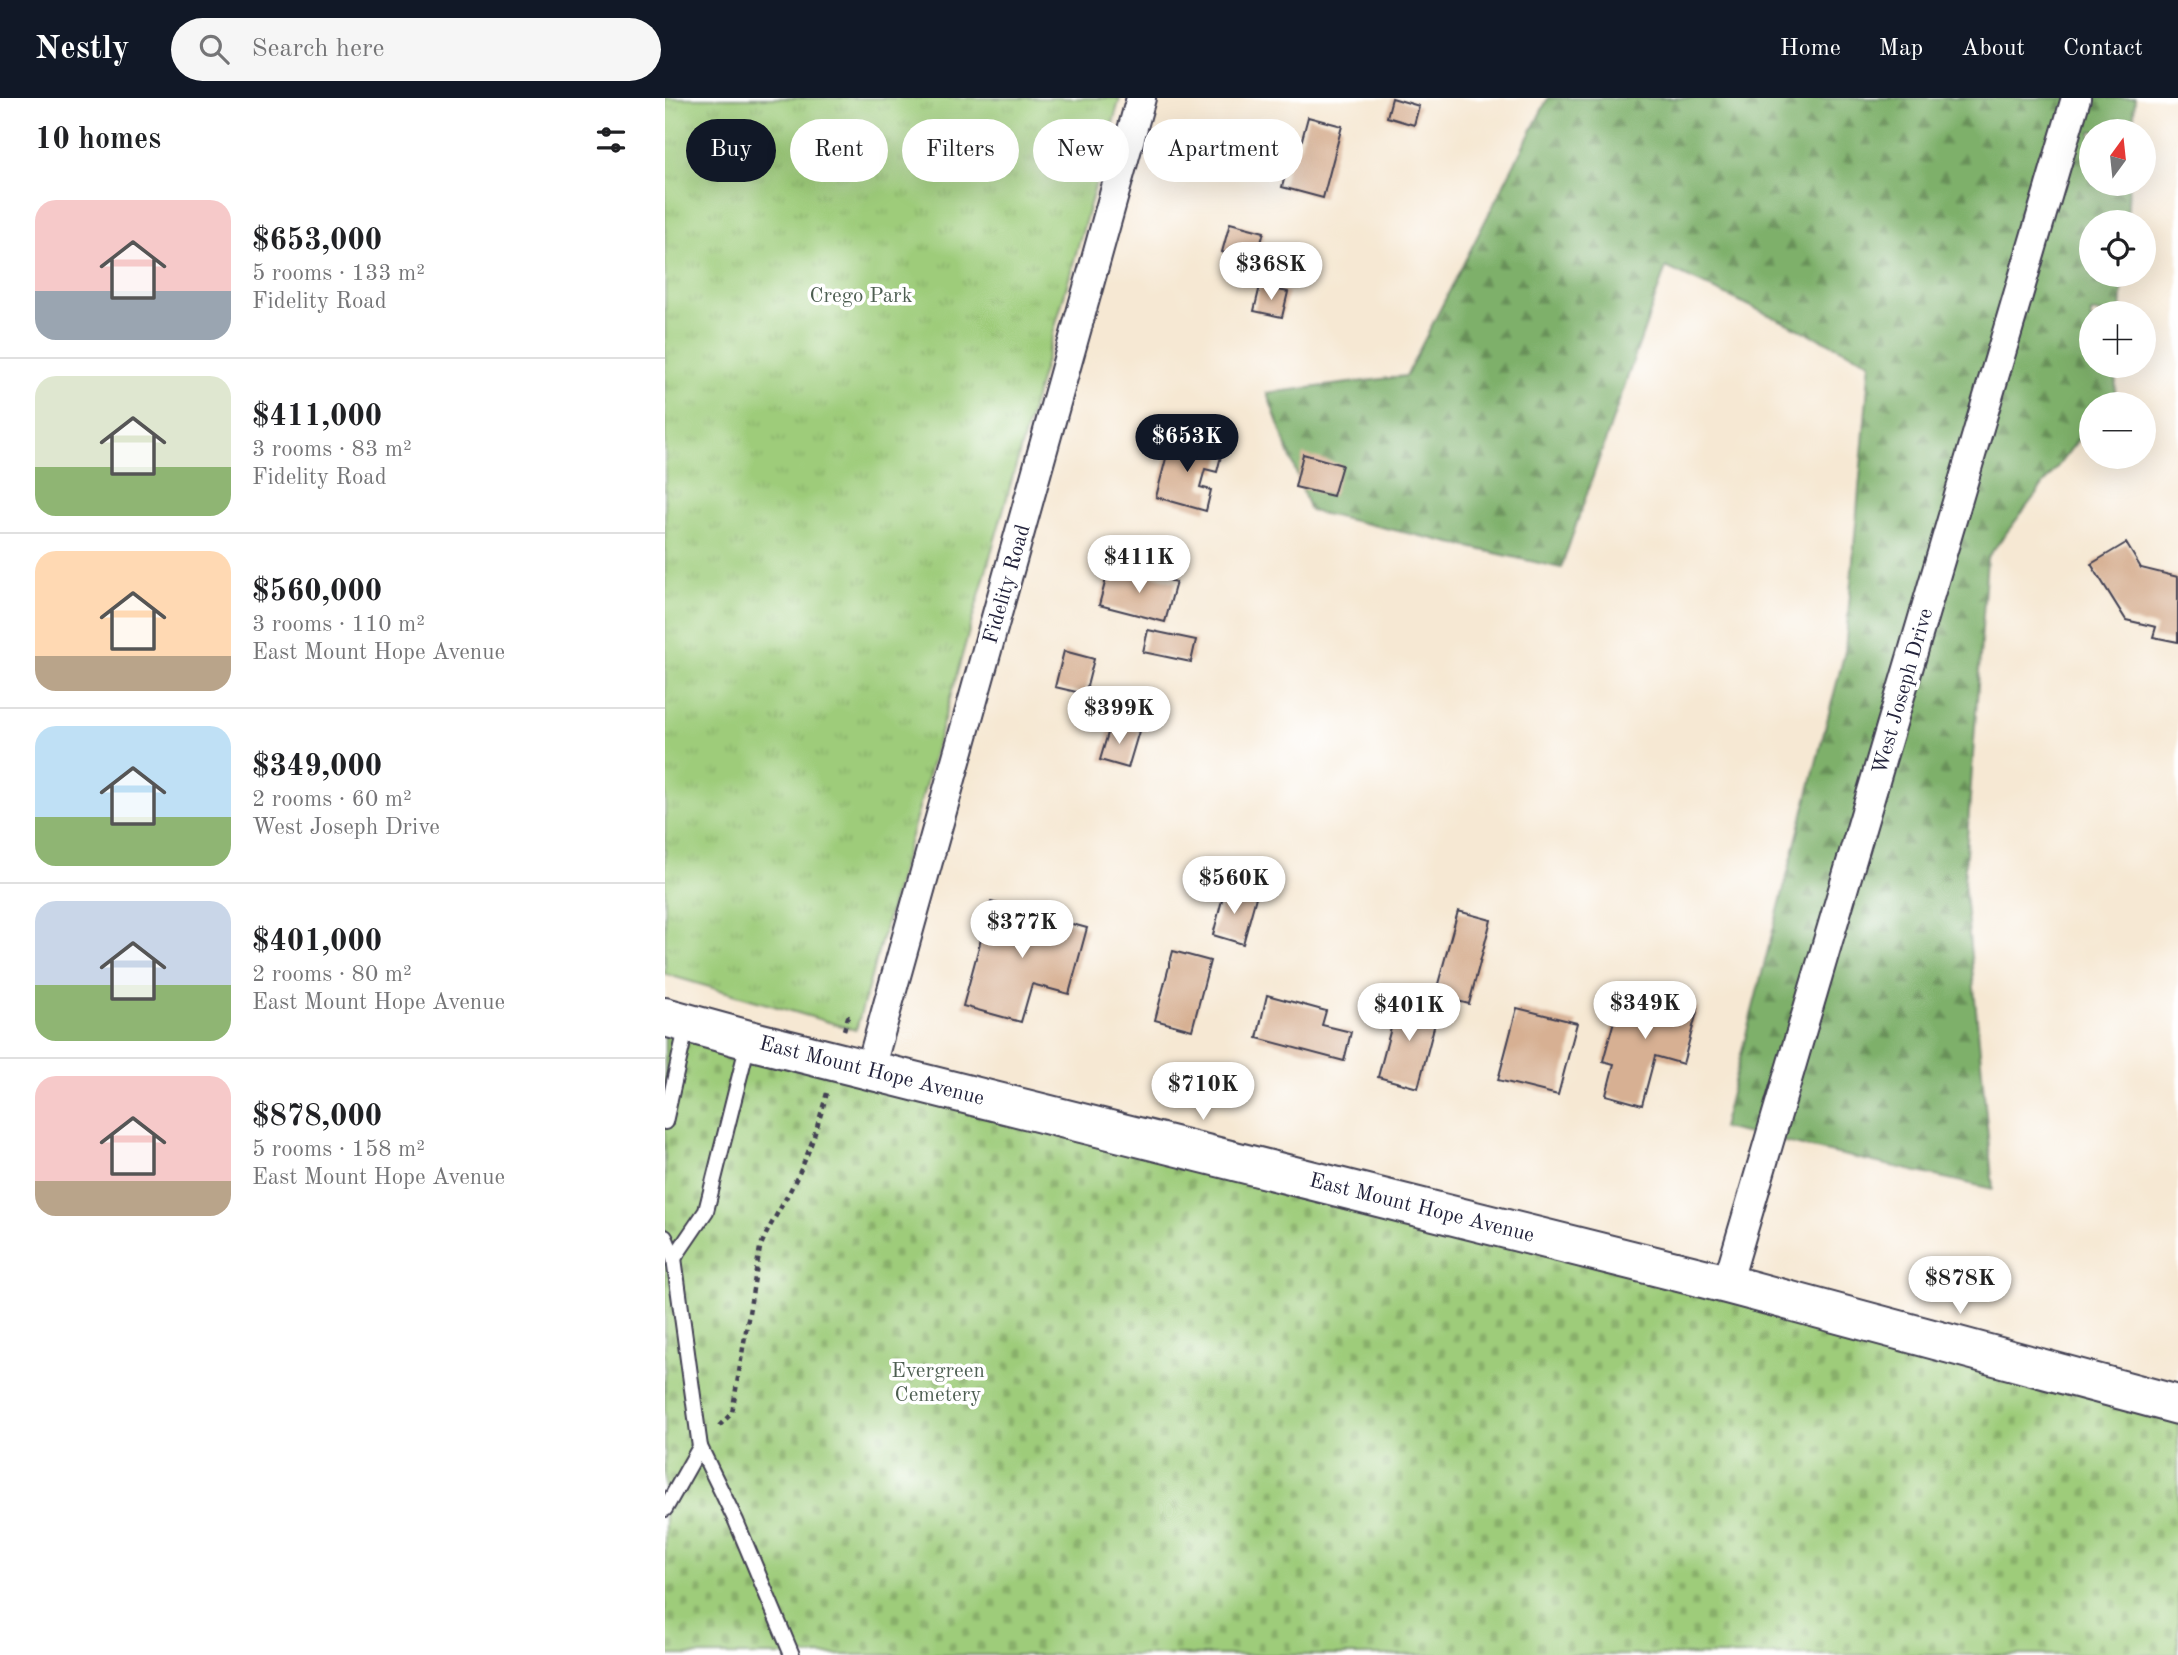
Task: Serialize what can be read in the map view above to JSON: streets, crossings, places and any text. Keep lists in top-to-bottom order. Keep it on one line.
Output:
{"streets":{"street":["Fidelity Road","West Joseph Drive","East Mount Hope Avenue"]},"crossings":[["Fidelity Road","East Mount Hope Avenue"],["West Joseph Drive","East Mount Hope Avenue"]],"parks":["Crego Park","Evergreen Cemetery"],"north":"top","page":{"header":"Nestly","search":"Search here","nav":["Home","Map","About","Contact"],"heading":"10 homes","map_buttons":["+","−"],"chip":["Buy","Rent","Filters","New","Apartment"],"list":[{"name":"$653,000","note":"5 rooms · 133 m² · Fidelity Road"},{"name":"$411,000","note":"3 rooms · 83 m² · Fidelity Road"},{"name":"$560,000","note":"3 rooms · 110 m² · East Mount Hope Avenue"},{"name":"$349,000","note":"2 rooms · 60 m² · West Joseph Drive"},{"name":"$401,000","note":"2 rooms · 80 m² · East Mount Hope Avenue"},{"name":"$878,000","note":"5 rooms · 158 m² · East Mount Hope Avenue"}],"price":["$368K","$653K","$411K","$399K","$560K","$377K","$349K","$401K","$710K","$878K"]}}
